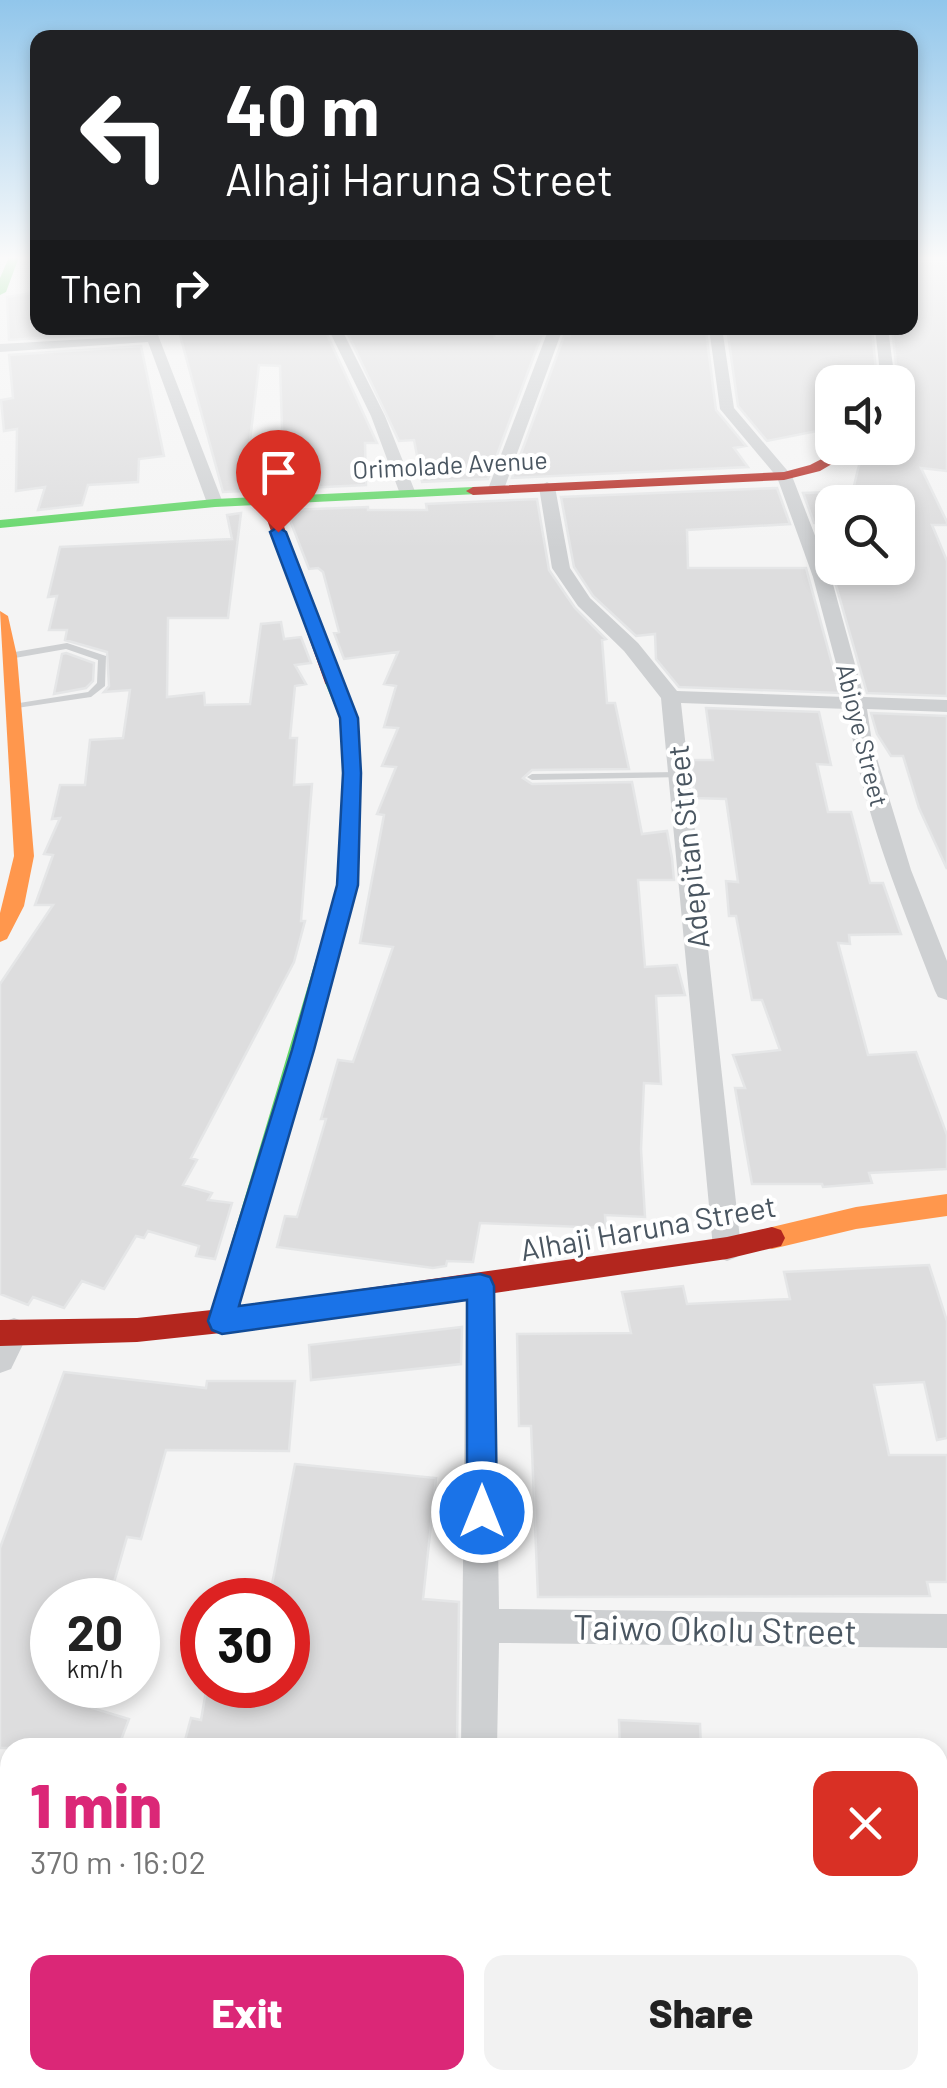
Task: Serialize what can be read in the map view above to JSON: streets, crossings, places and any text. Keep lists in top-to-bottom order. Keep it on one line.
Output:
{"streets":{"street":["Orimolade Avenue","Abioye Street","Adepitan Street","Alhaji Haruna Street","Taiwo Okolu Street"]},"crossings":[["Orimolade Avenue","Abioye Street"],["Adepitan Street","Alhaji Haruna Street"]],"page":{"turn":["40 m","Alhaji Haruna Street"],"then":"Then","speed":"20 km/h","limit":"30","heading":["1 min","370 m · 16:02"],"buttons":["Exit","Share"]}}
